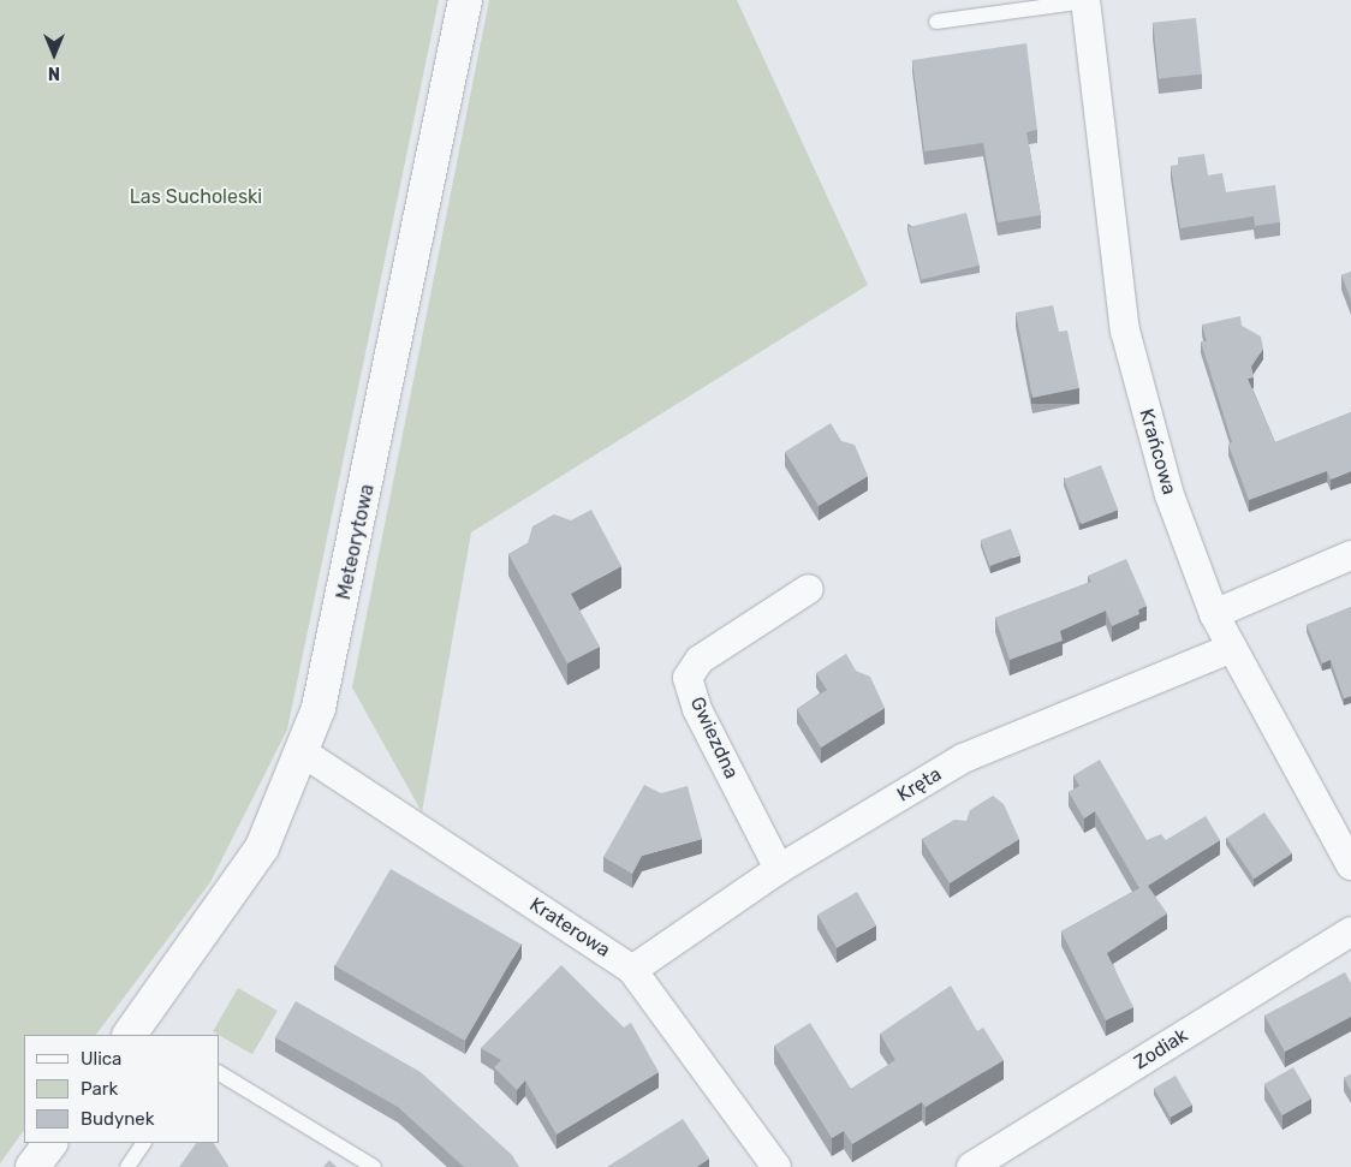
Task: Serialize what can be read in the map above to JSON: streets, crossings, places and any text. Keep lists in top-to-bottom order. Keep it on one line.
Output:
{"streets":{"street":["Krańcowa","Meteorytowa","Gwiezdna","Kręta","Kraterowa","Zodiak"]},"crossings":[["Krańcowa","Kręta"],["Meteorytowa","Kraterowa"],["Gwiezdna","Kręta"],["Kręta","Kraterowa"]],"parks":["Las Sucholeski"],"legend":["Ulica","Park","Budynek"],"north":"bottom"}
